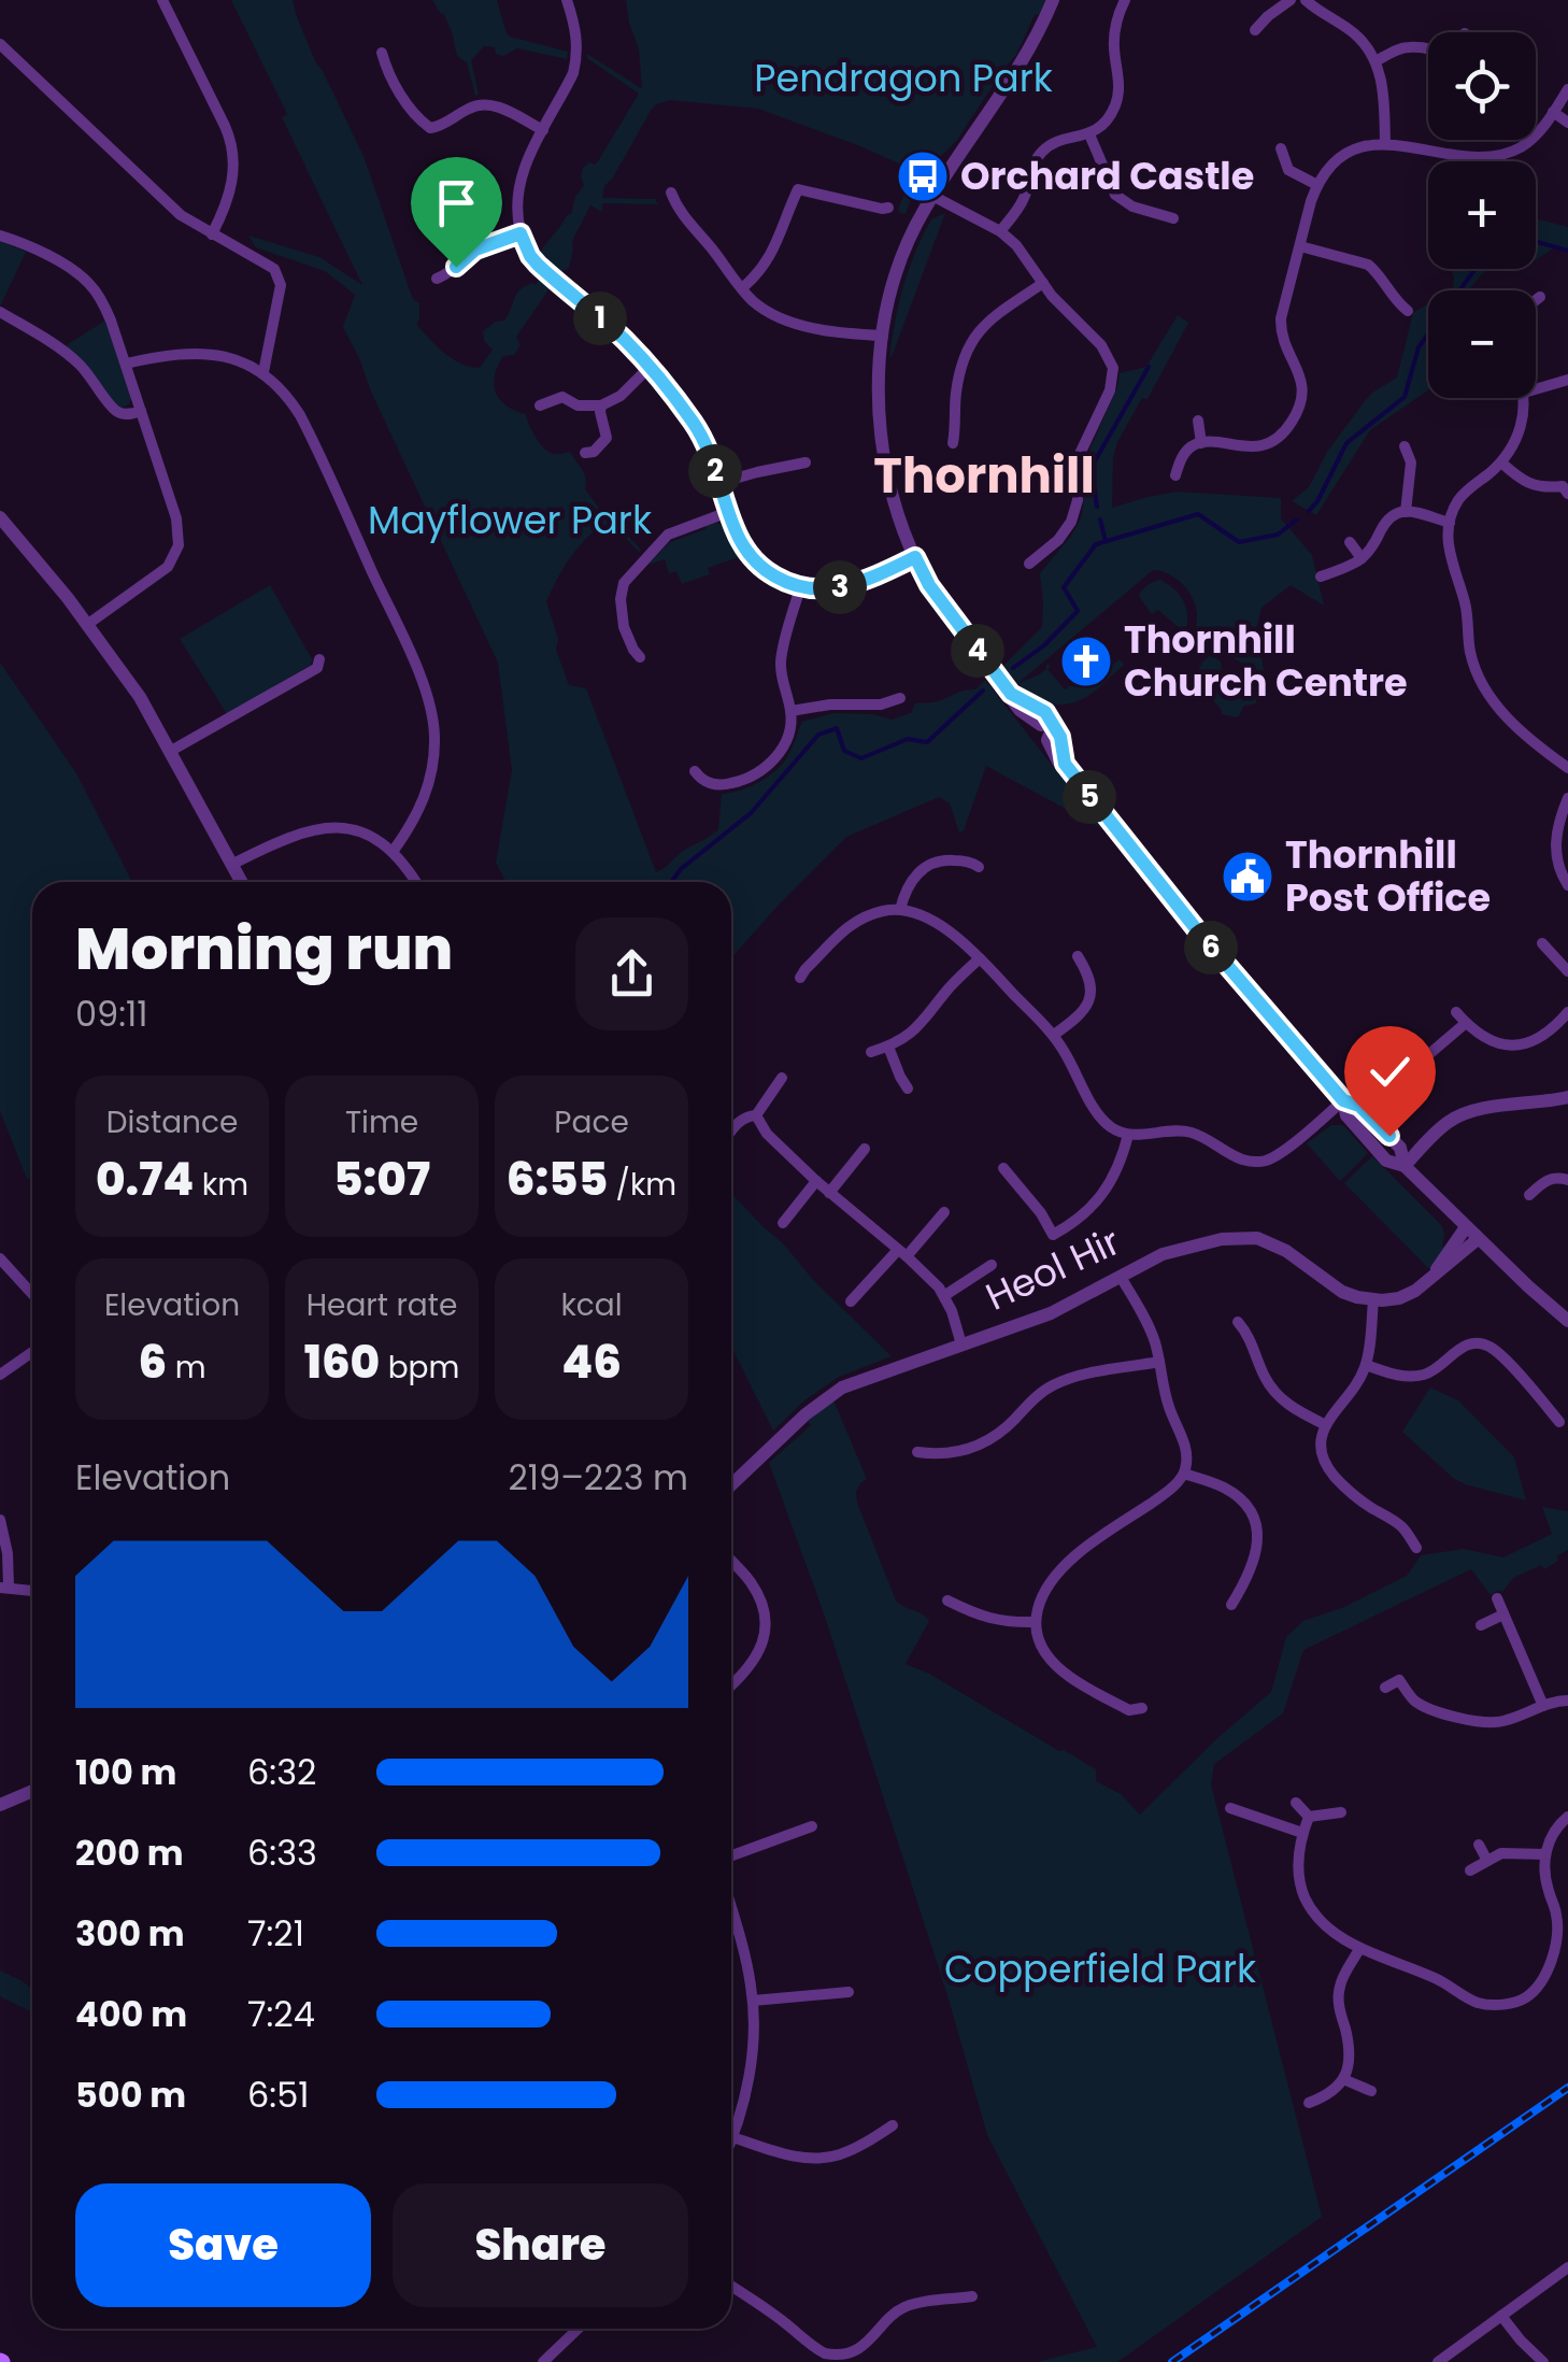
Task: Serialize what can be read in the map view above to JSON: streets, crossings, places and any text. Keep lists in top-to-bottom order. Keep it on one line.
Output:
{"streets":{"street":["Heol Hir"]},"districts":["Thornhill"],"parks":["Pendragon Park","Mayflower Park","Copperfield Park"],"places":{"bus stop":["Orchard Castle"],"church":["Thornhill Church Centre"],"public building":["Thornhill Post Office"]},"page":{"map_buttons":["+","−"],"pins":["1","2","3","4","5","6"],"heading":["Morning run","09:11"],"stats":[["Distance","0.74 km"],["Time","5:07"],["Pace","6:55 /km"],["Elevation","6 m"],["Heart rate","160 bpm"],["kcal","46"]],"chart":["Elevation","219–223 m"],"list":[{"name":"100 m","note":"6:32"},{"name":"200 m","note":"6:33"},{"name":"300 m","note":"7:21"},{"name":"400 m","note":"7:24"},{"name":"500 m","note":"6:51"}],"buttons":["Save","Share"]}}
